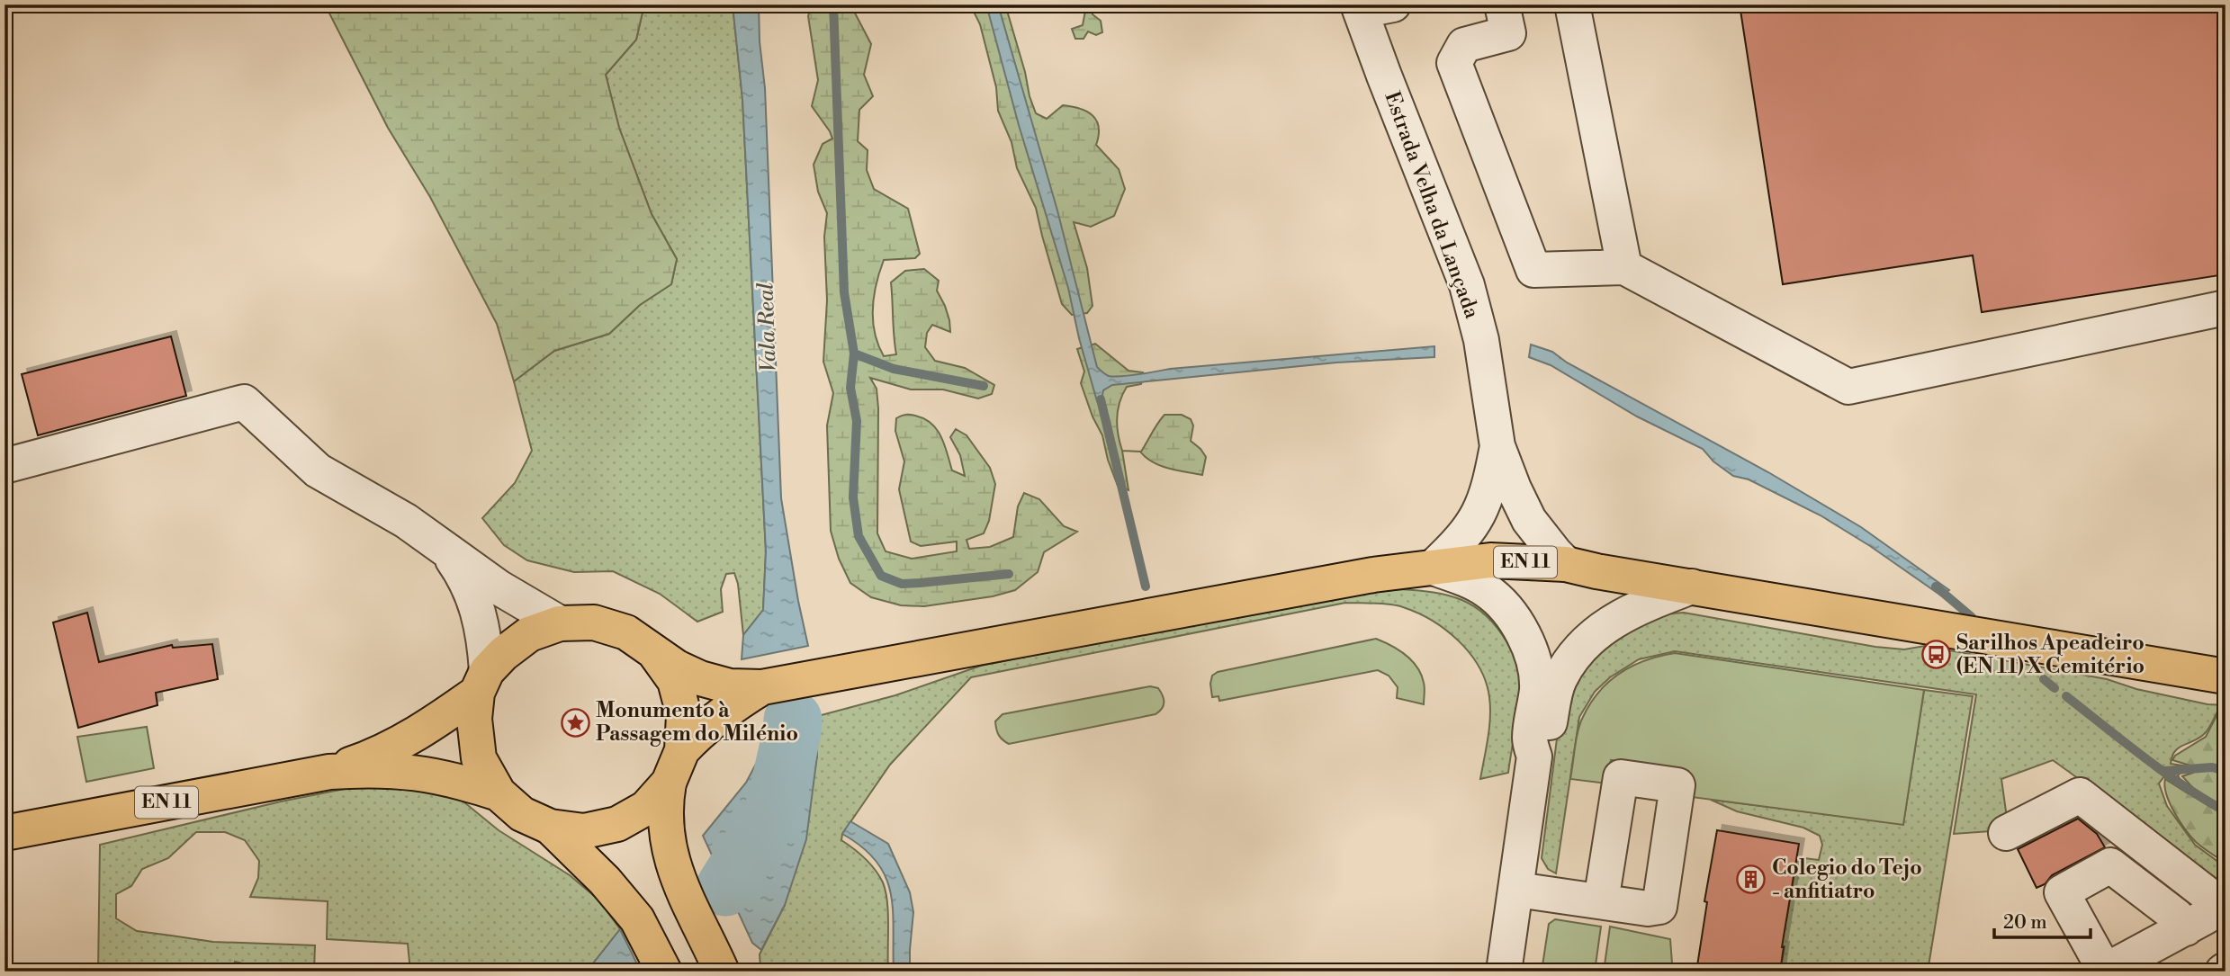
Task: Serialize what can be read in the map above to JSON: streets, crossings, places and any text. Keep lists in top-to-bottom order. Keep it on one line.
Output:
{"streets":{"main road":["EN 11"],"street":["Estrada Velha da Lançada"]},"crossings":[["Estrada Velha da Lançada","EN 11"]],"water":["Vala Real"],"places":{"bus stop":["Sarilhos Apeadeiro (EN 11) X Cemitério"],"place":["Monumento à Passagem do Milénio"],"building":["Colegio do Tejo - anfitiatro"]},"scale_bar":"20 m"}
